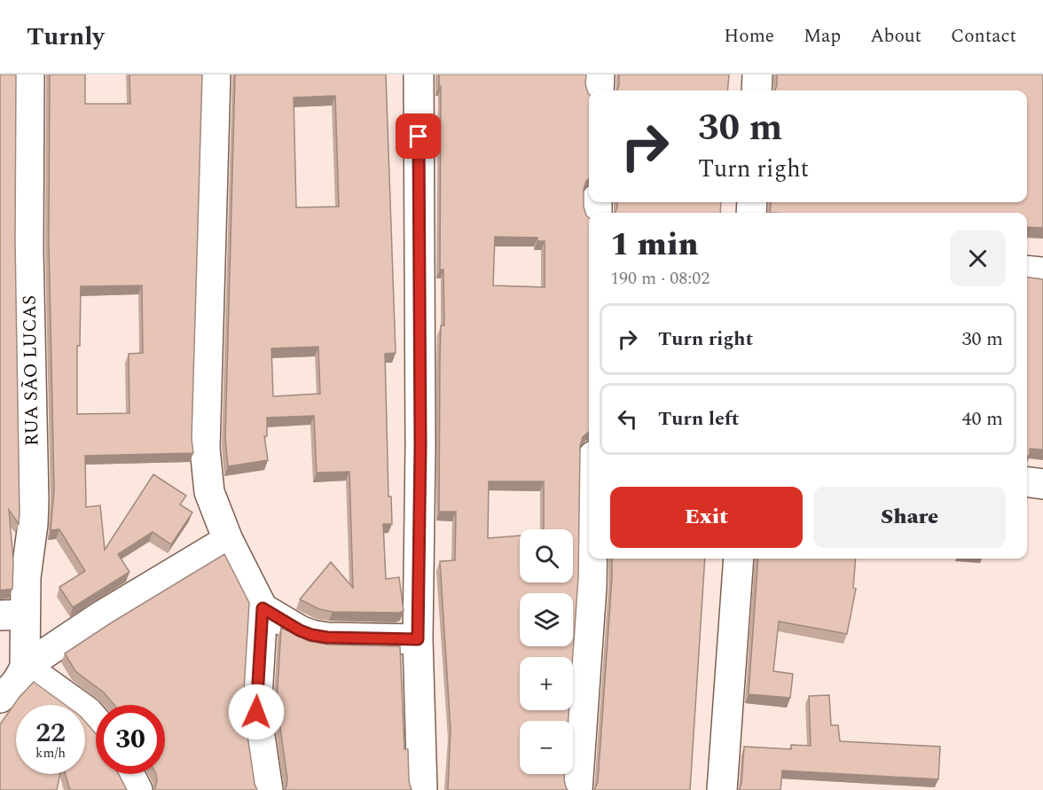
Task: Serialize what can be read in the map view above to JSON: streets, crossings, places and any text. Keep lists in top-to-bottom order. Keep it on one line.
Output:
{"streets":{"street":["RUA SÃO LUCAS"]},"page":{"header":"Turnly","nav":["Home","Map","About","Contact"],"turn":["30 m","Turn right"],"heading":["1 min","190 m · 08:02"],"list":[{"name":"Turn right","value":"30 m"},{"name":"Turn left","value":"40 m"}],"buttons":["Exit","Share"],"map_buttons":["+","−"],"speed":"22 km/h","limit":"30"}}
